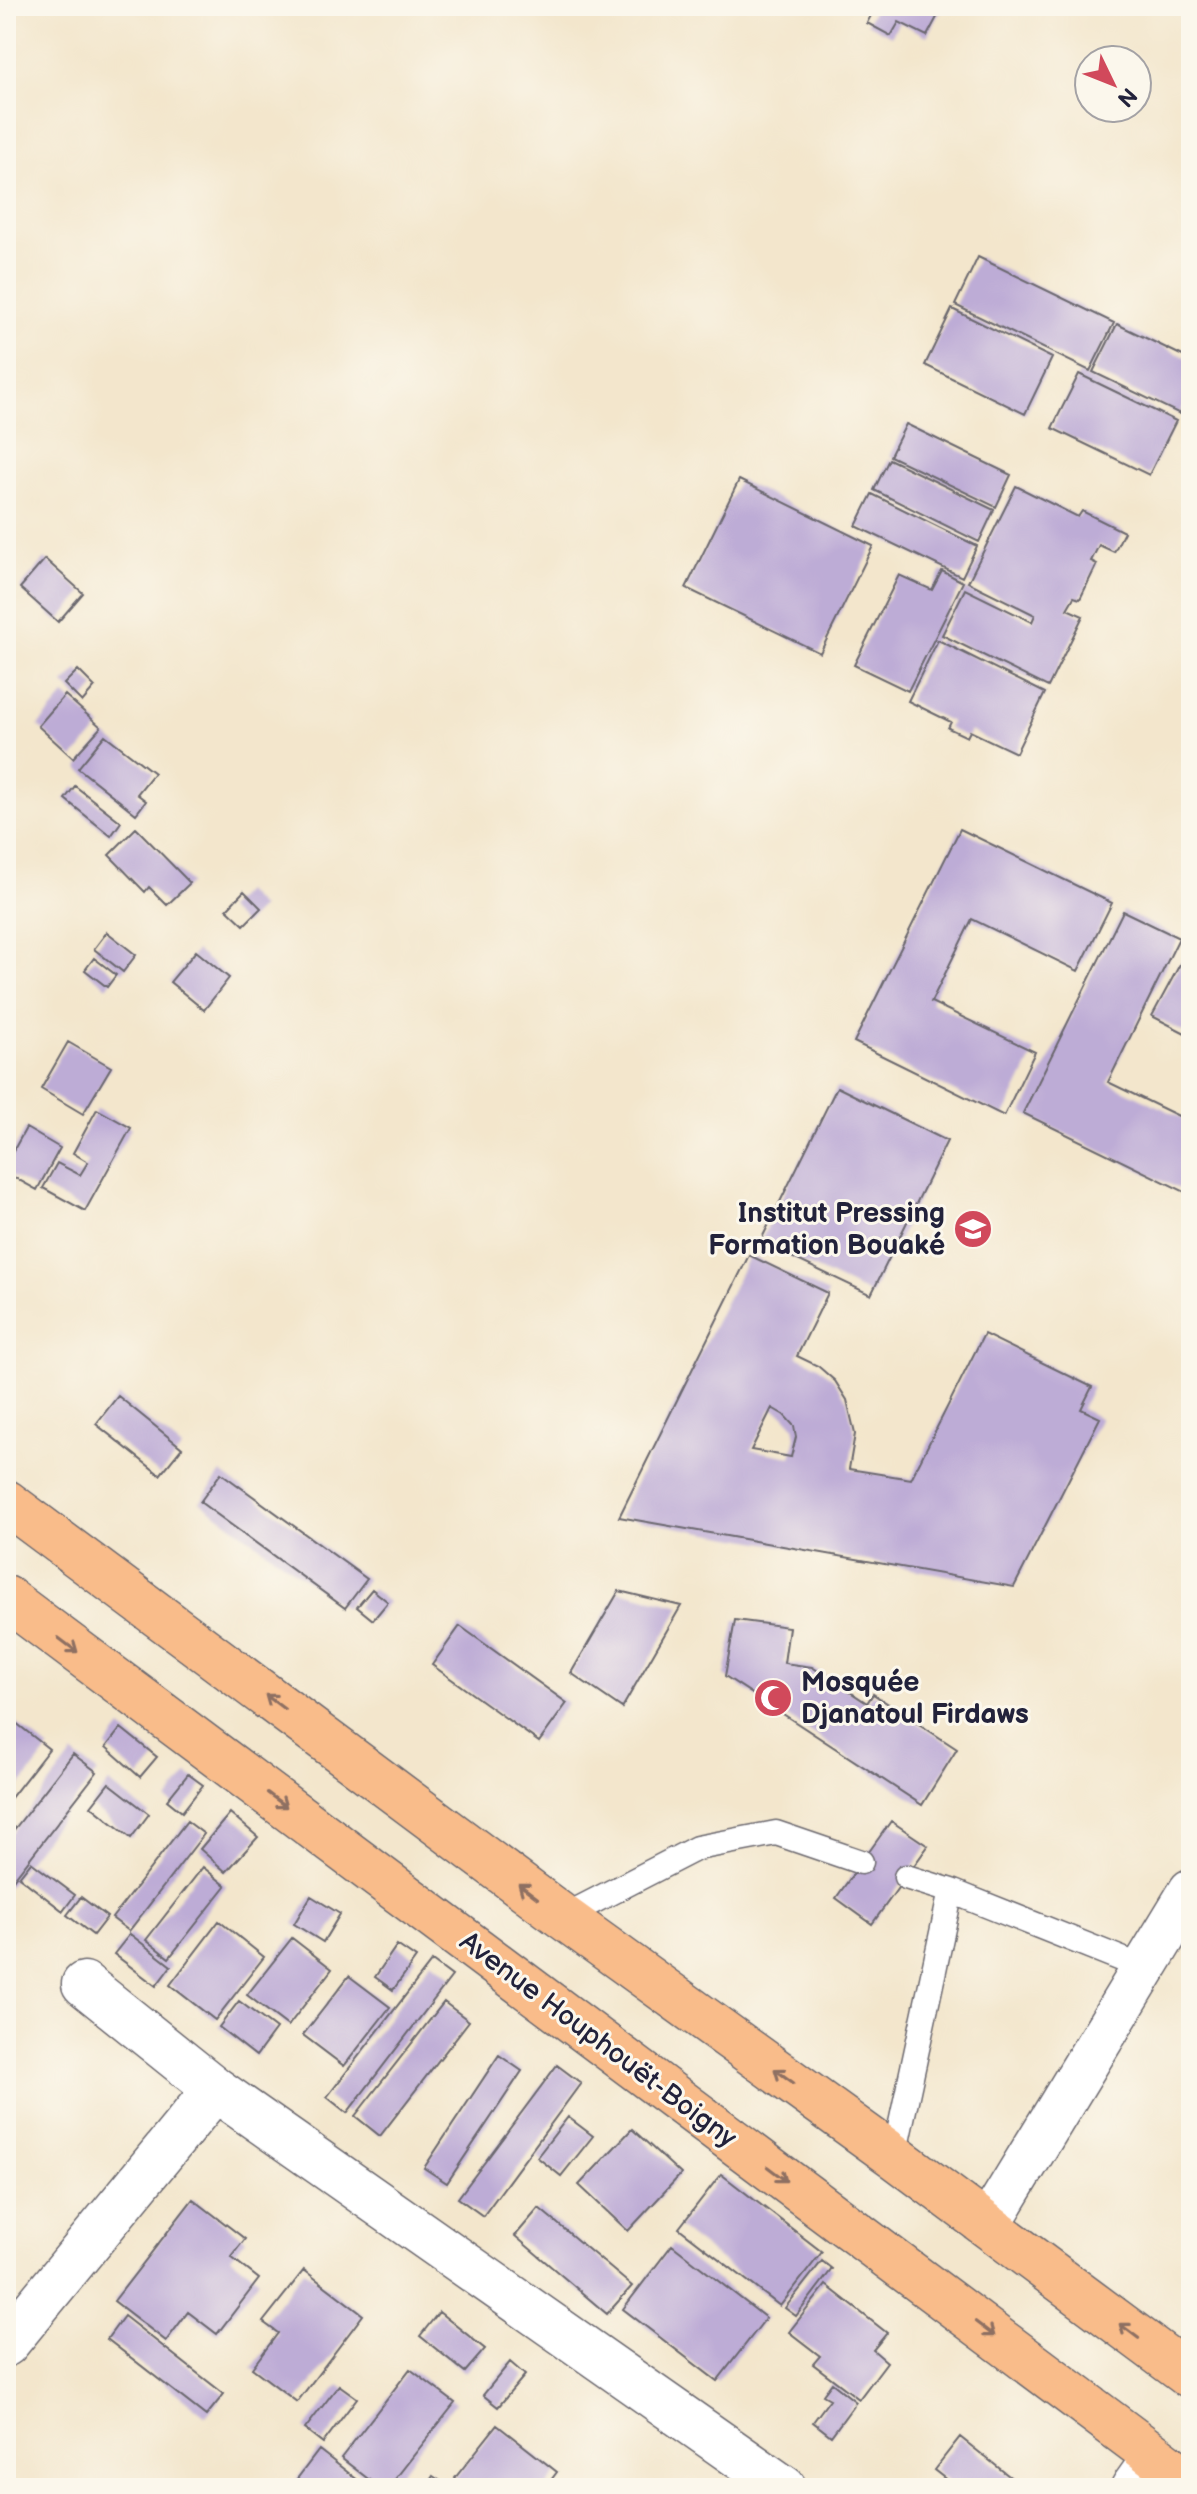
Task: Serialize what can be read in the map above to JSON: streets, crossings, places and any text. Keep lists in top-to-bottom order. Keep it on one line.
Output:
{"streets":{"highway":["Avenue Houphouët-Boigny"]},"places":{"school or university":["Institut Pressing Formation Bouaké"],"mosque":["Mosquée Djanatoul Firdaws"]},"north":"bottom right"}
